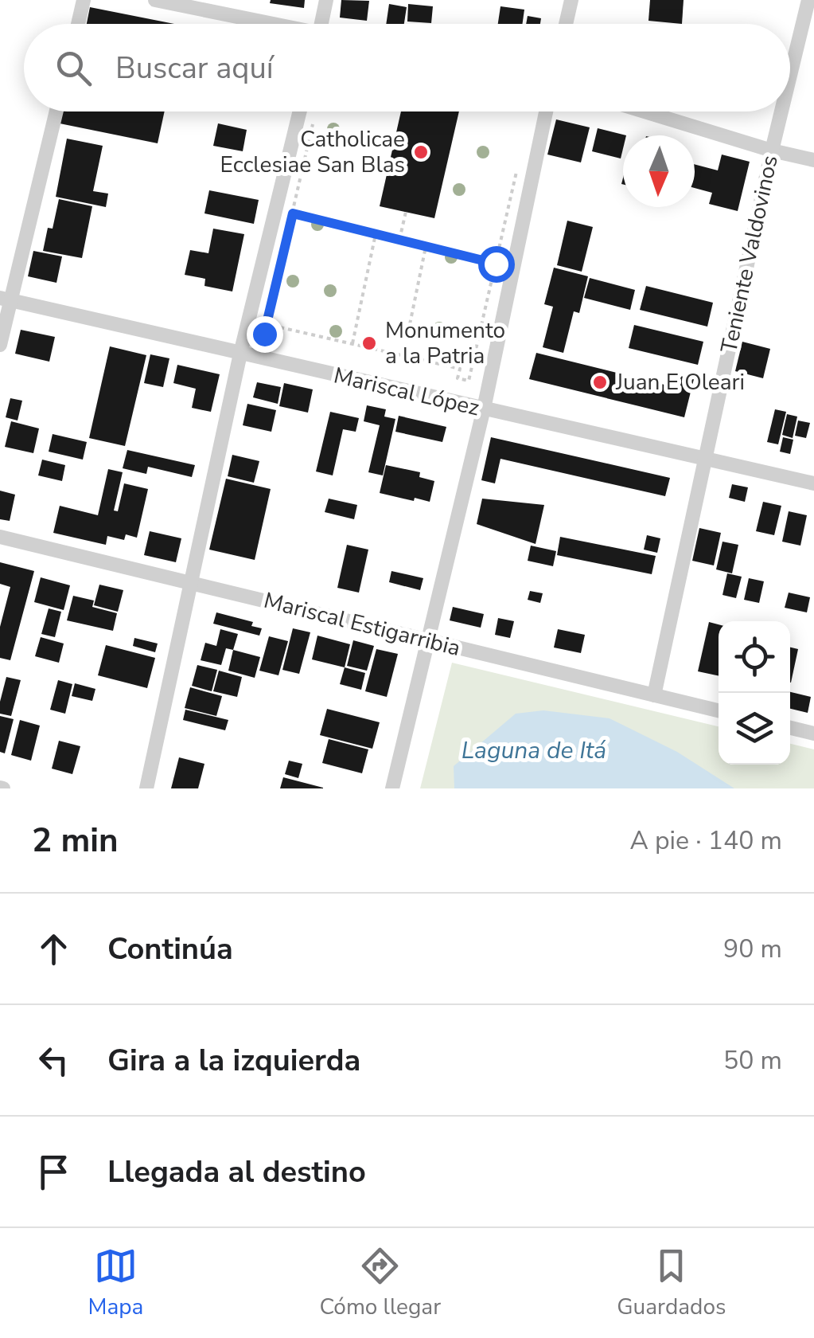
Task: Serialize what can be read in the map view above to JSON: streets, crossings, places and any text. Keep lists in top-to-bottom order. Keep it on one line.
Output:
{"streets":{"street":["Teniente Valdovinos","Mariscal López","Mariscal Estigarribia"]},"crossings":[["Teniente Valdovinos","Mariscal López"],["Teniente Valdovinos","Mariscal Estigarribia"]],"water":["Laguna de Itá"],"places":["Catholicae Ecclesiae San Blas","Monumento a la Patria","Juan E Oleari"],"north":"bottom","page":{"search":"Buscar aquí","heading":["2 min","A pie · 140 m"],"list":[["Continúa","90 m"],["Gira a la izquierda","50 m"],"Llegada al destino"],"nav":["Mapa","Cómo llegar","Guardados"]}}
